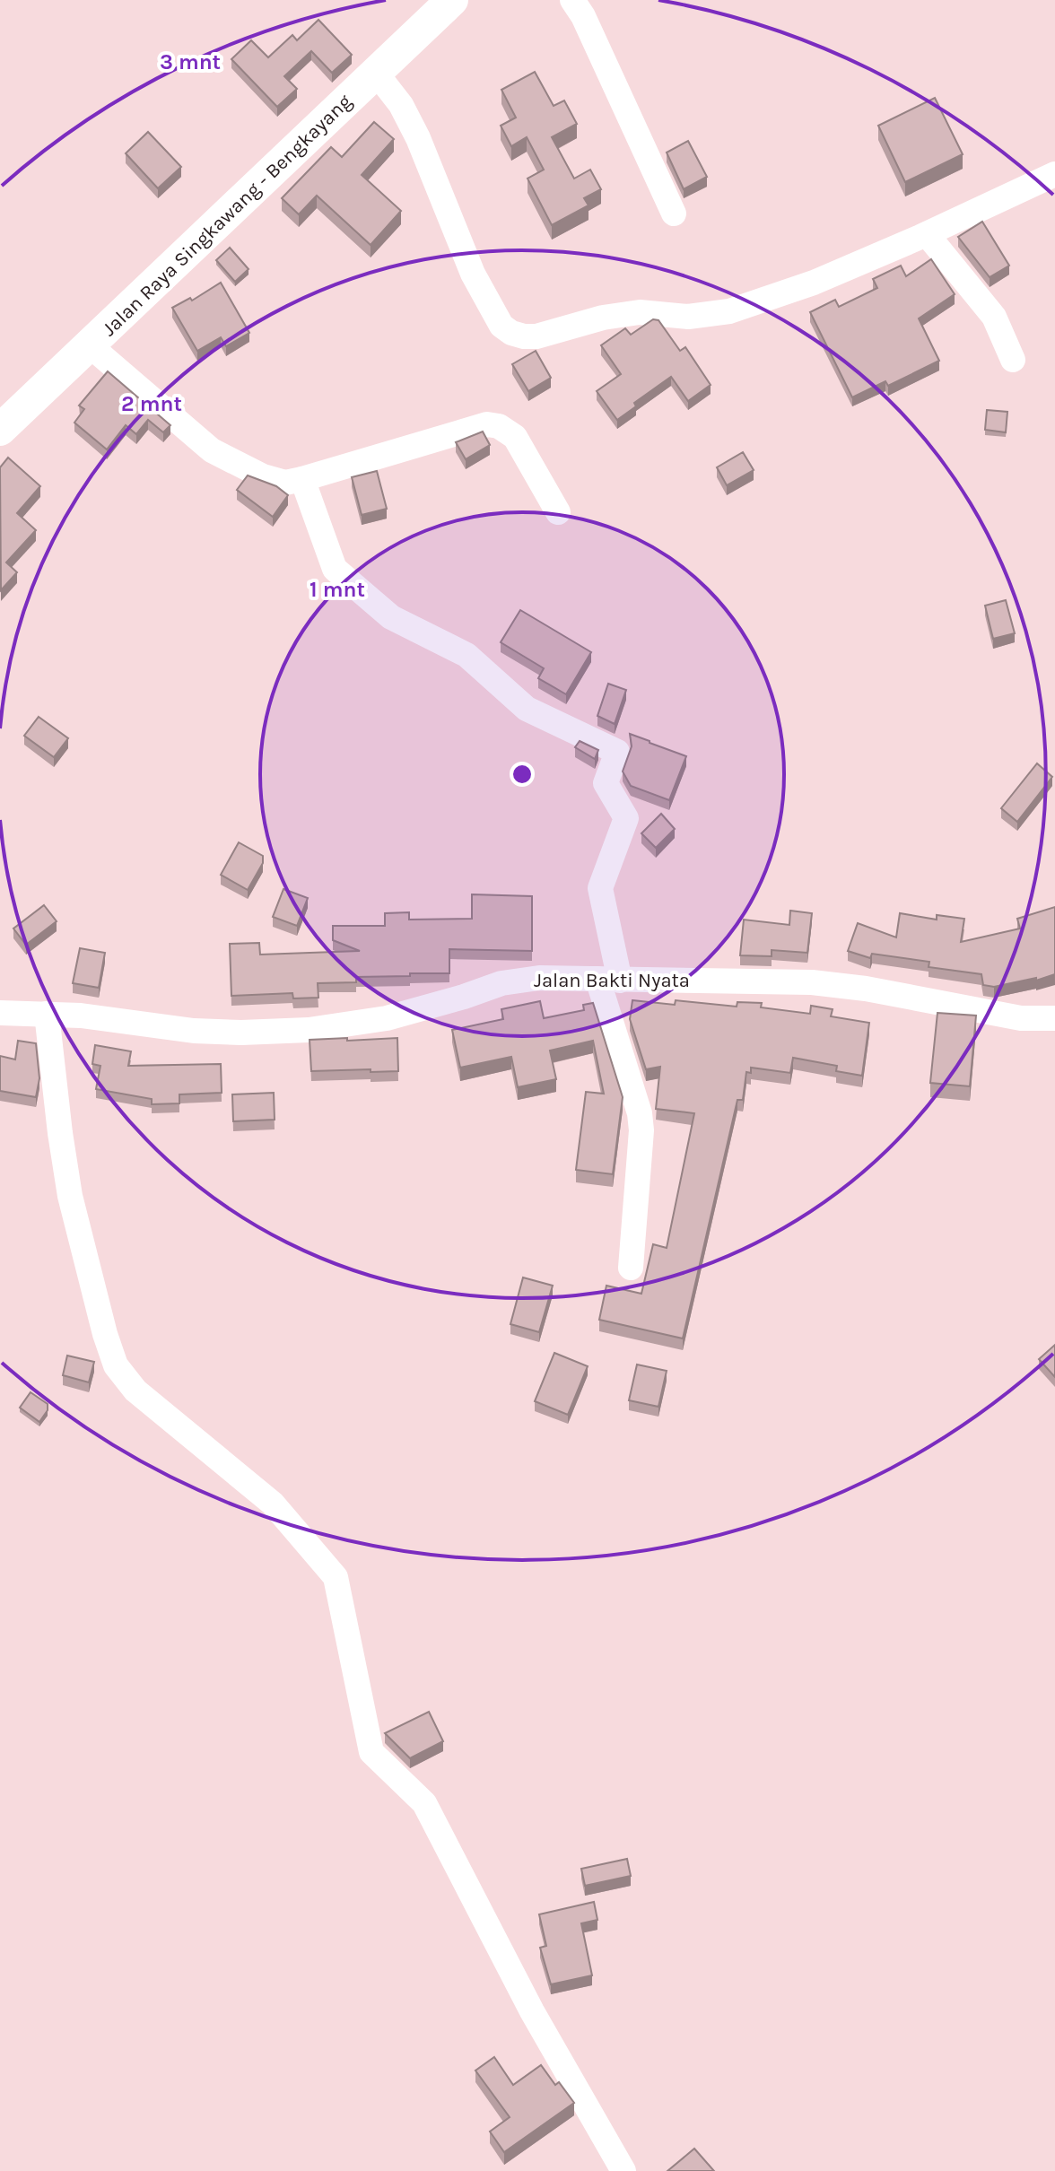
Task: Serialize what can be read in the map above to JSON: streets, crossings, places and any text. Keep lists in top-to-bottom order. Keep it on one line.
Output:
{"streets":{"main road":["Jalan Raya Singkawang - Bengkayang"],"street":["Jalan Bakti Nyata"]},"rings":["3 mnt","2 mnt","1 mnt"]}
